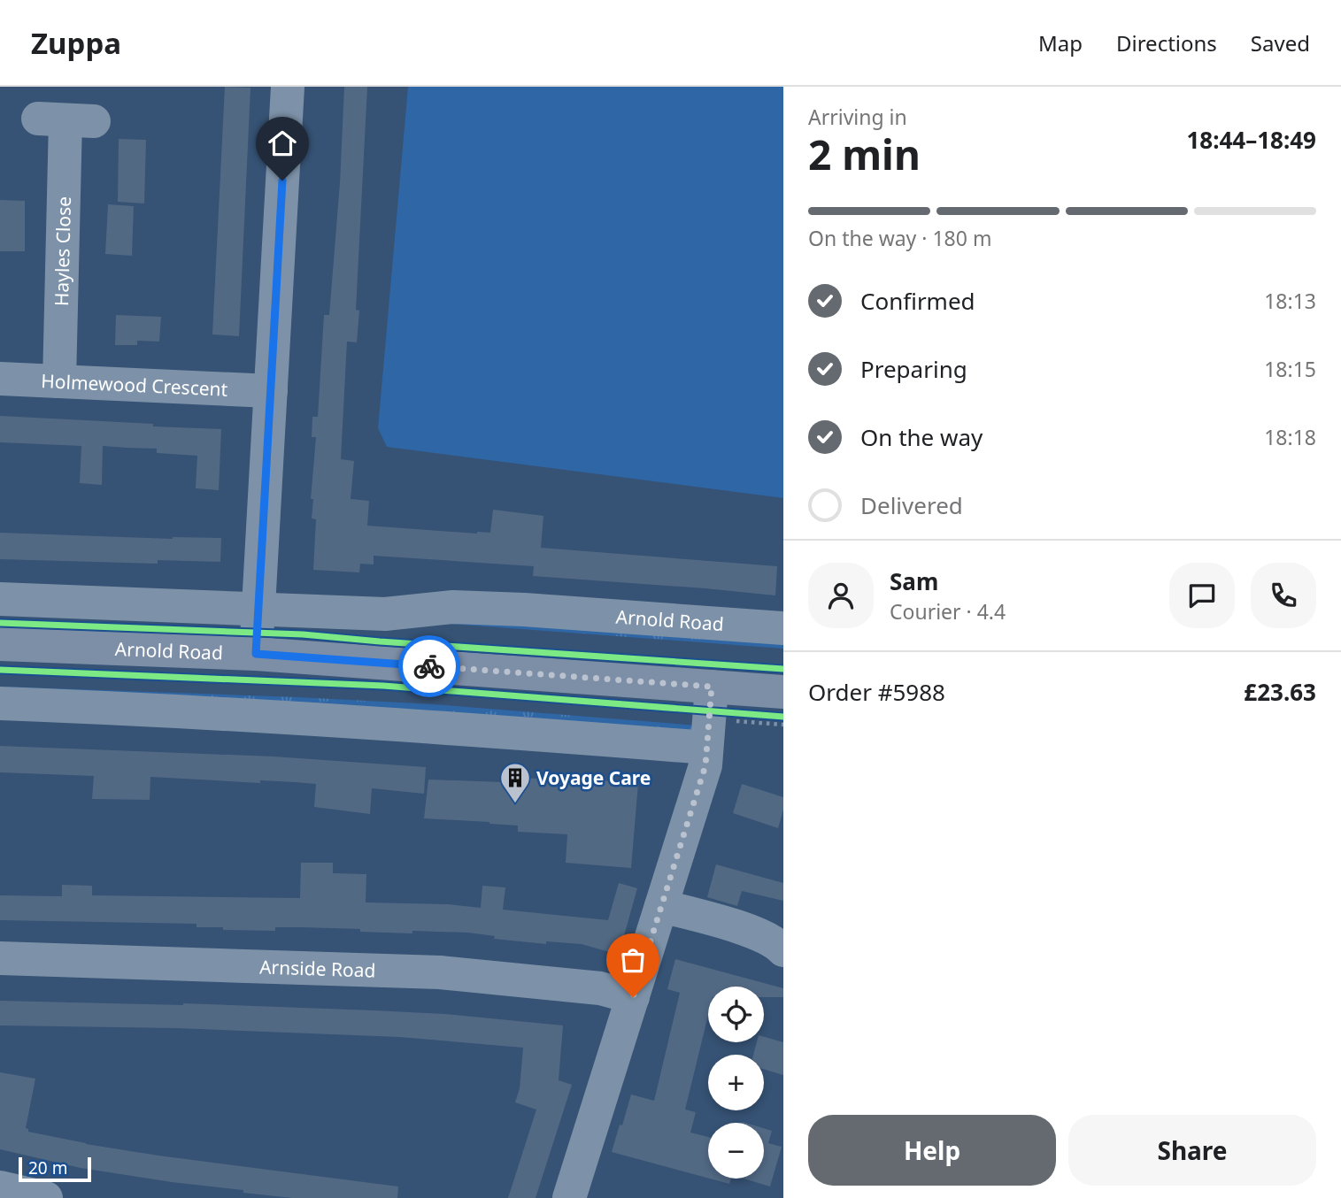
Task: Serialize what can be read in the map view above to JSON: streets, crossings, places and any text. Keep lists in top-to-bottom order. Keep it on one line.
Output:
{"streets":{"main road":["Arnold Road"],"street":["Hayles Close","Holmewood Crescent","Arnside Road"]},"crossings":[["Hayles Close","Holmewood Crescent"]],"places":{"building":["Voyage Care"]},"scale_bar":"20 m","page":{"header":"Zuppa","nav":["Map","Directions","Saved"],"heading":["2 min","Arriving in","18:44–18:49"],"panel":["Sam","Courier · 4.4","Order #5988","£23.63"],"bar":"On the way · 180 m","list":[["Confirmed","18:13"],["Preparing","18:15"],["On the way","18:18"],"Delivered"],"map_buttons":["+","−"],"buttons":["Help","Share"],"scale":"20 m"}}
